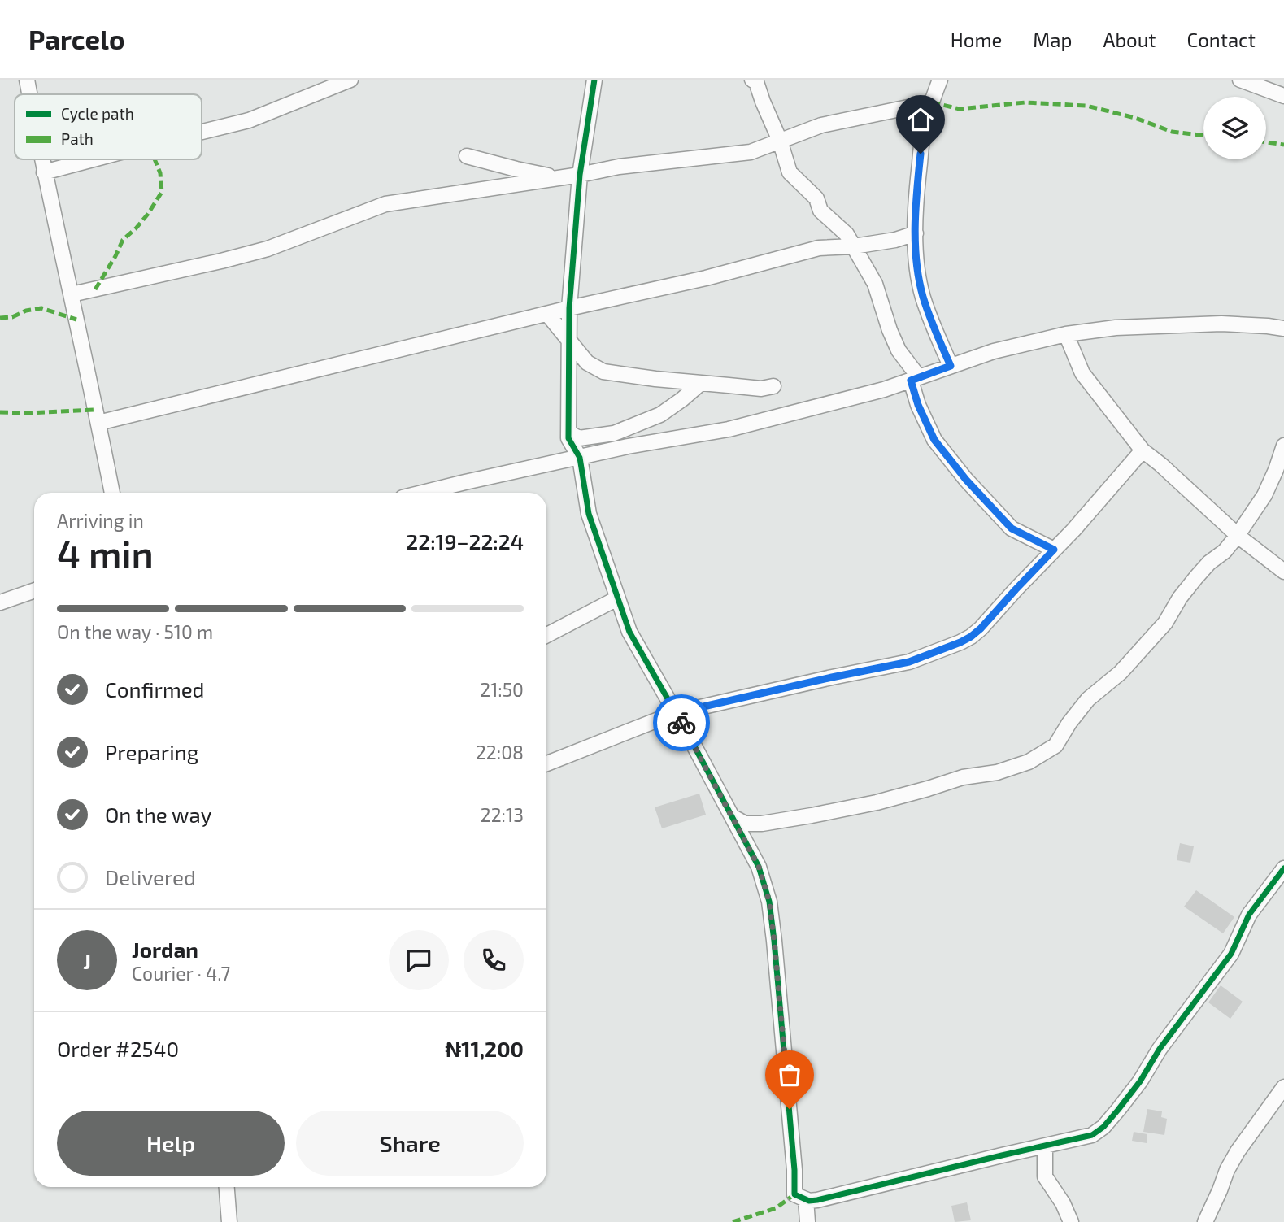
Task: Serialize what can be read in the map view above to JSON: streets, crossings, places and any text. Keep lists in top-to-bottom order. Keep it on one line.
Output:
{"legend":["Cycle path","Path"],"page":{"header":"Parcelo","nav":["Home","Map","About","Contact"],"heading":["4 min","Arriving in","22:19–22:24"],"panel":["Jordan","Courier · 4.7","Order #2540","₦11,200"],"bar":"On the way · 510 m","list":[["Confirmed","21:50"],["Preparing","22:08"],["On the way","22:13"],"Delivered"],"round":"J","buttons":["Help","Share"]}}
